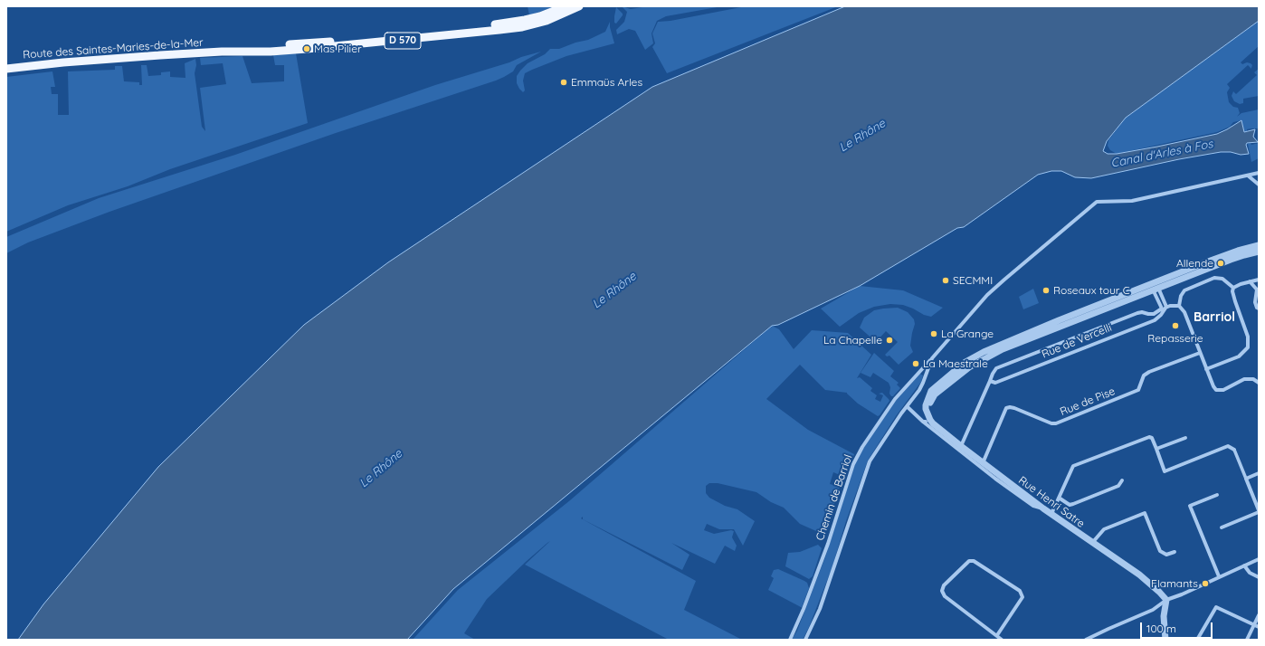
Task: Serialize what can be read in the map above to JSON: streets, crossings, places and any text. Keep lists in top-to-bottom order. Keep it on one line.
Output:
{"streets":{"main road":["D 570","Route des Saintes-Maries-de-la-Mer"],"street":["Rue de Vercelli","Rue de Pise","Chemin de Barriol","Rue Henri Satre"]},"crossings":[["Rue de Vercelli","Rue Henri Satre"],["Rue de Pise","Rue Henri Satre"]],"districts":["Barriol"],"water":["Le Rhône","Canal d'Arles à Fos"],"places":["Mas Pilier","Emmaüs Arles","Allende","SECMMI","Roseaux tour C","Repasserie","La Grange","La Chapelle","La Maestrale","Flamants"],"scale_bar":"100 m"}
